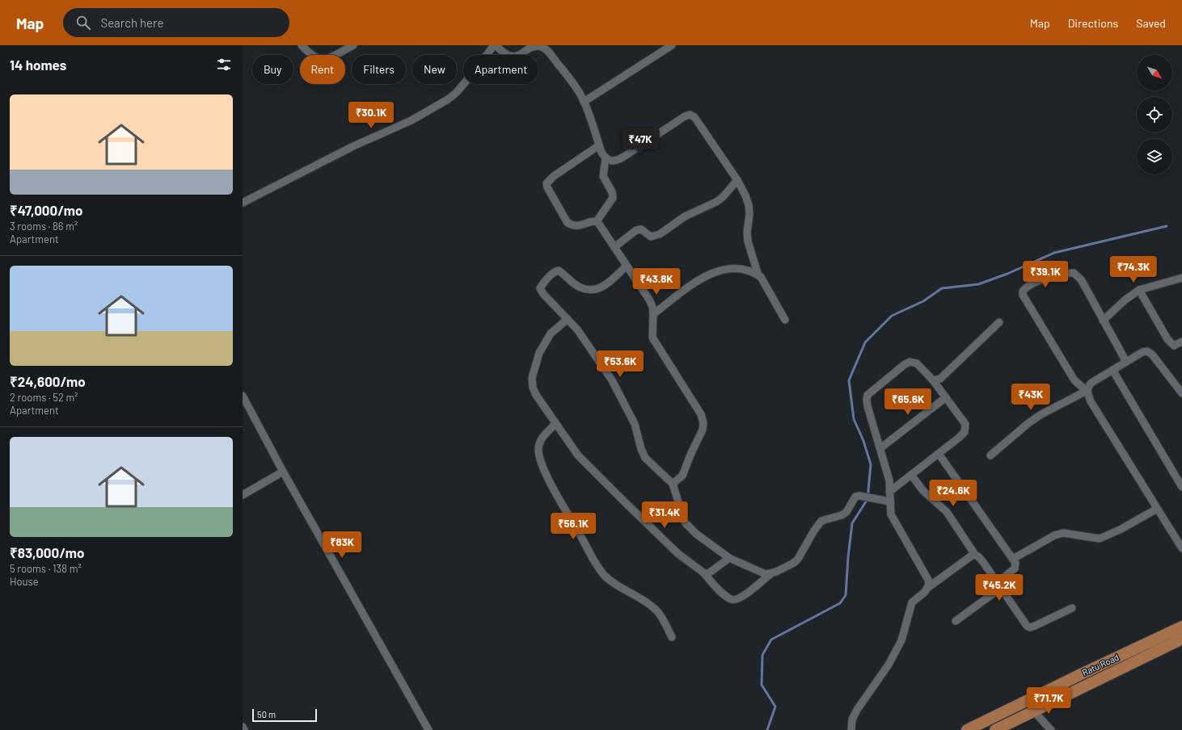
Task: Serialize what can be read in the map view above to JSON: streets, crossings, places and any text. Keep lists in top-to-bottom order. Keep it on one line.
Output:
{"streets":{"main road":["Ratu Road"]},"scale_bar":"50 m","north":"bottom right","page":{"header":"Map","search":"Search here","nav":["Map","Directions","Saved"],"heading":"14 homes","chip":["Buy","Rent","Filters","New","Apartment"],"list":[{"name":"₹47,000/mo","note":"3 rooms · 86 m² · Apartment"},{"name":"₹24,600/mo","note":"2 rooms · 52 m² · Apartment"},{"name":"₹83,000/mo","note":"5 rooms · 138 m² · House"}],"price":["₹30.1K","₹47K","₹74.3K","₹39.1K","₹43.8K","₹53.6K","₹43K","₹65.6K","₹24.6K","₹31.4K","₹56.1K","₹83K","₹45.2K","₹71.7K"],"scale":"50 m"}}
